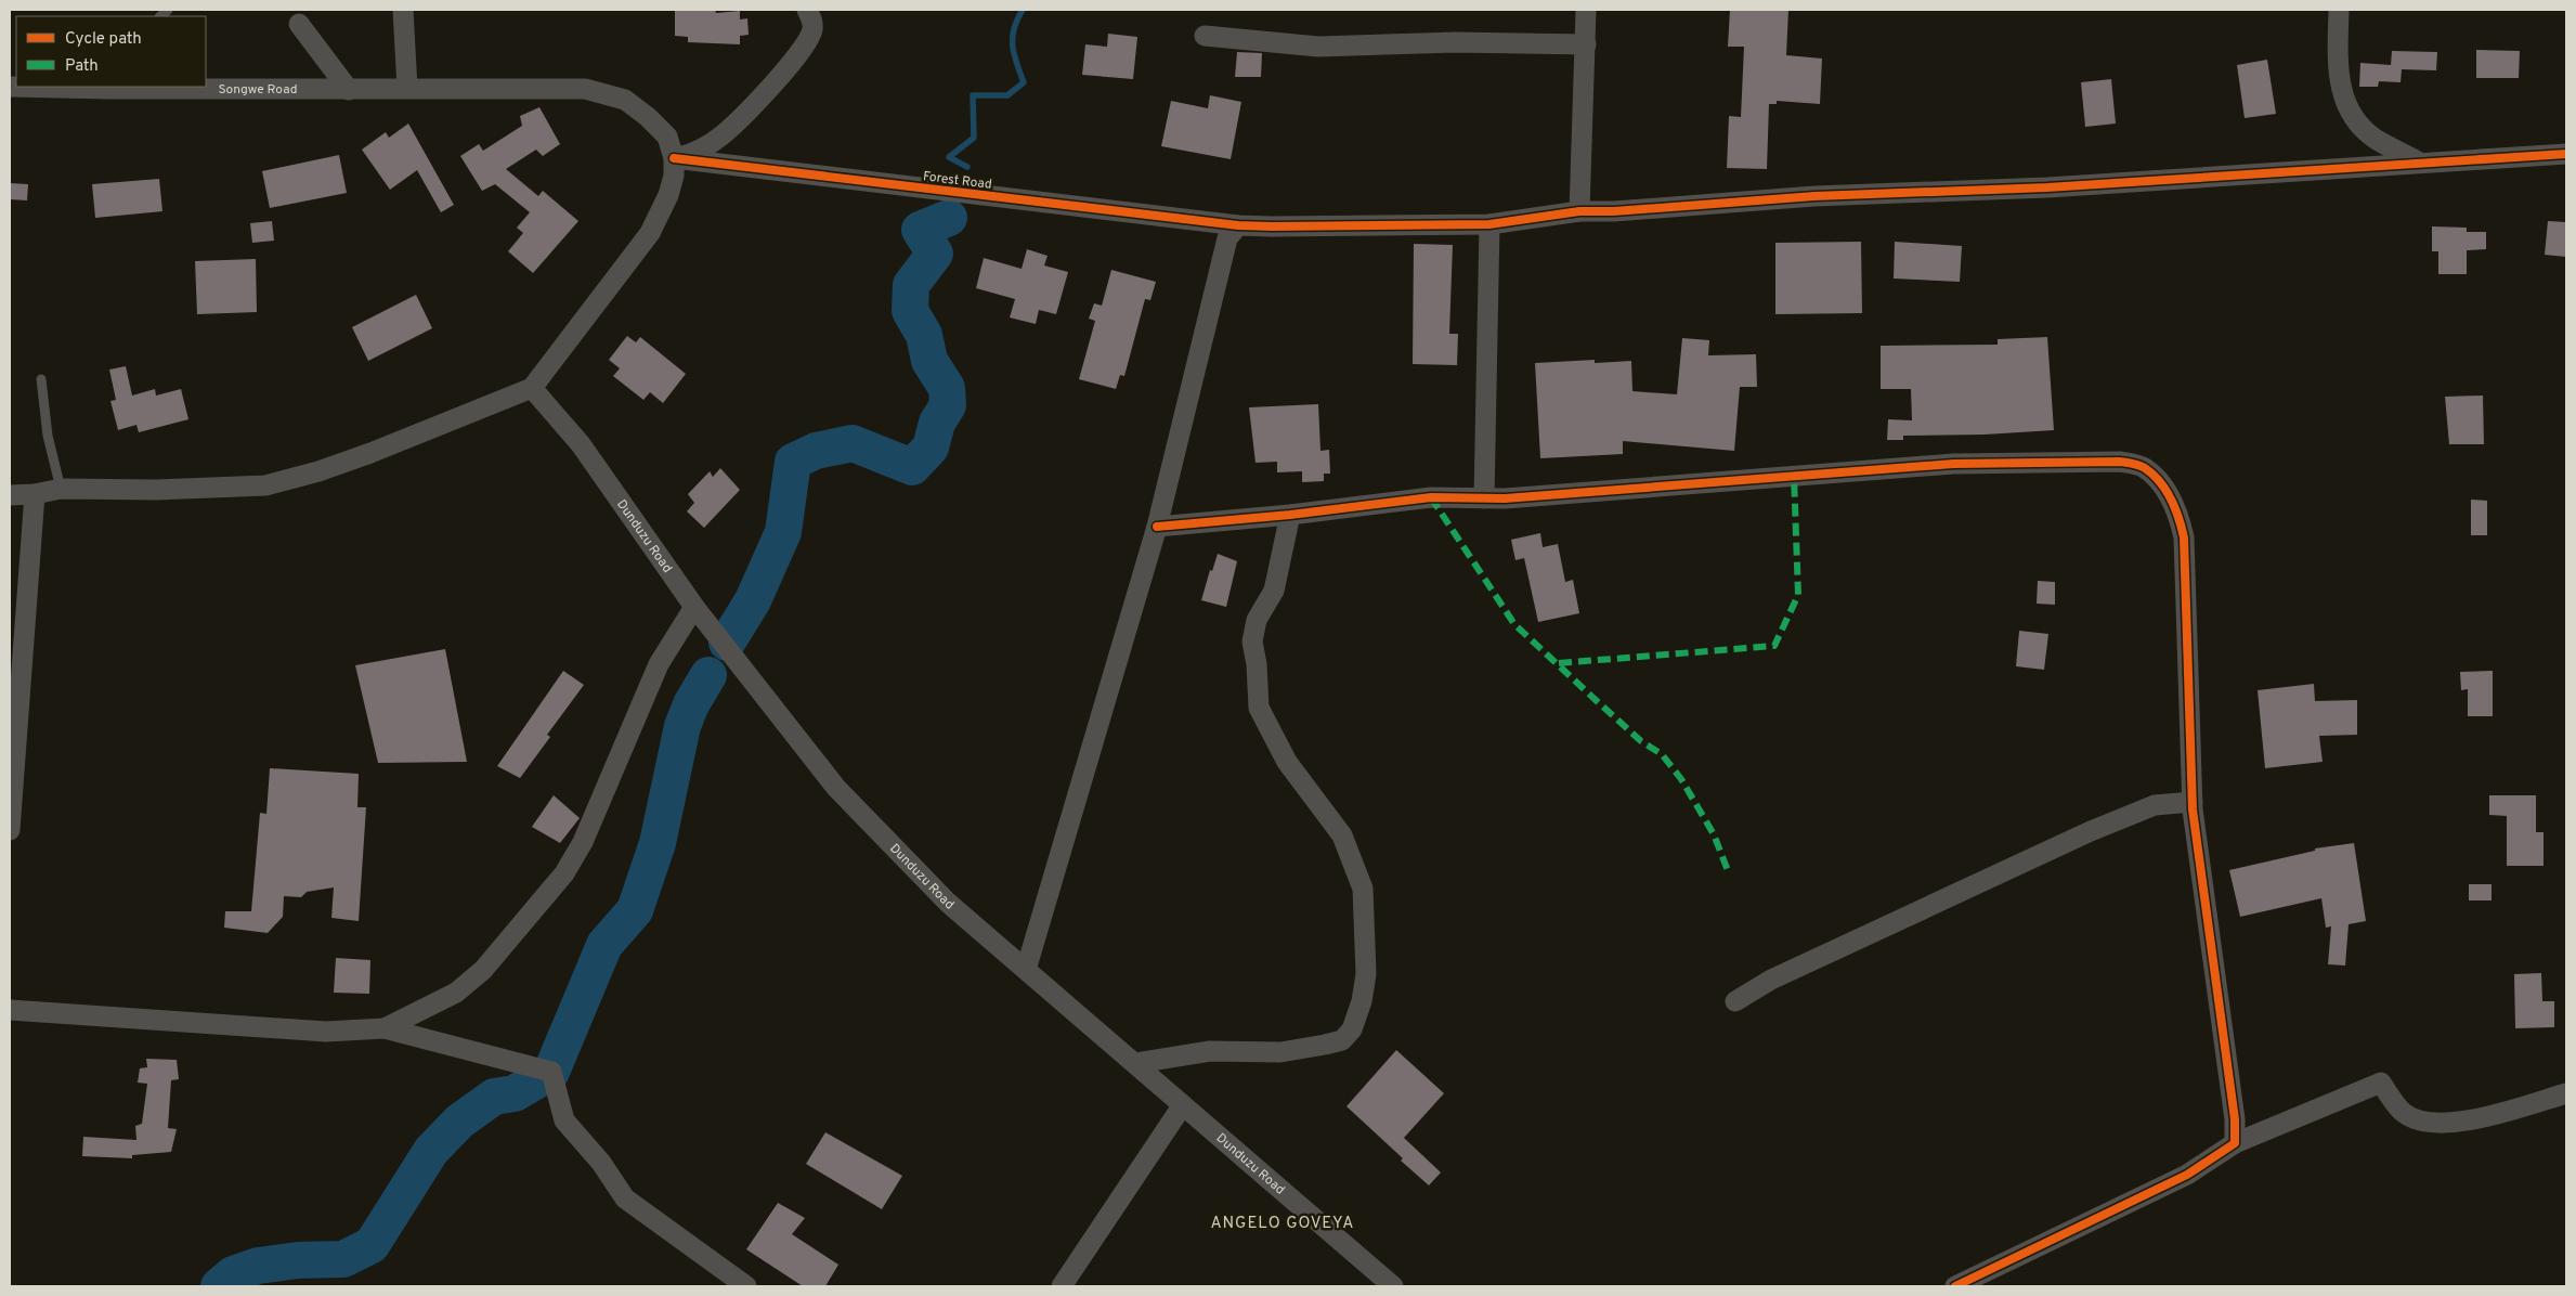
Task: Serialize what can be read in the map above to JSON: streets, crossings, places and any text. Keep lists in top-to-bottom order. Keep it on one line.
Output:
{"streets":{"street":["Songwe Road","Forest Road","Dunduzu Road"]},"crossings":[["Songwe Road","Forest Road"]],"districts":["ANGELO GOVEYA"],"legend":["Cycle path","Path"]}
